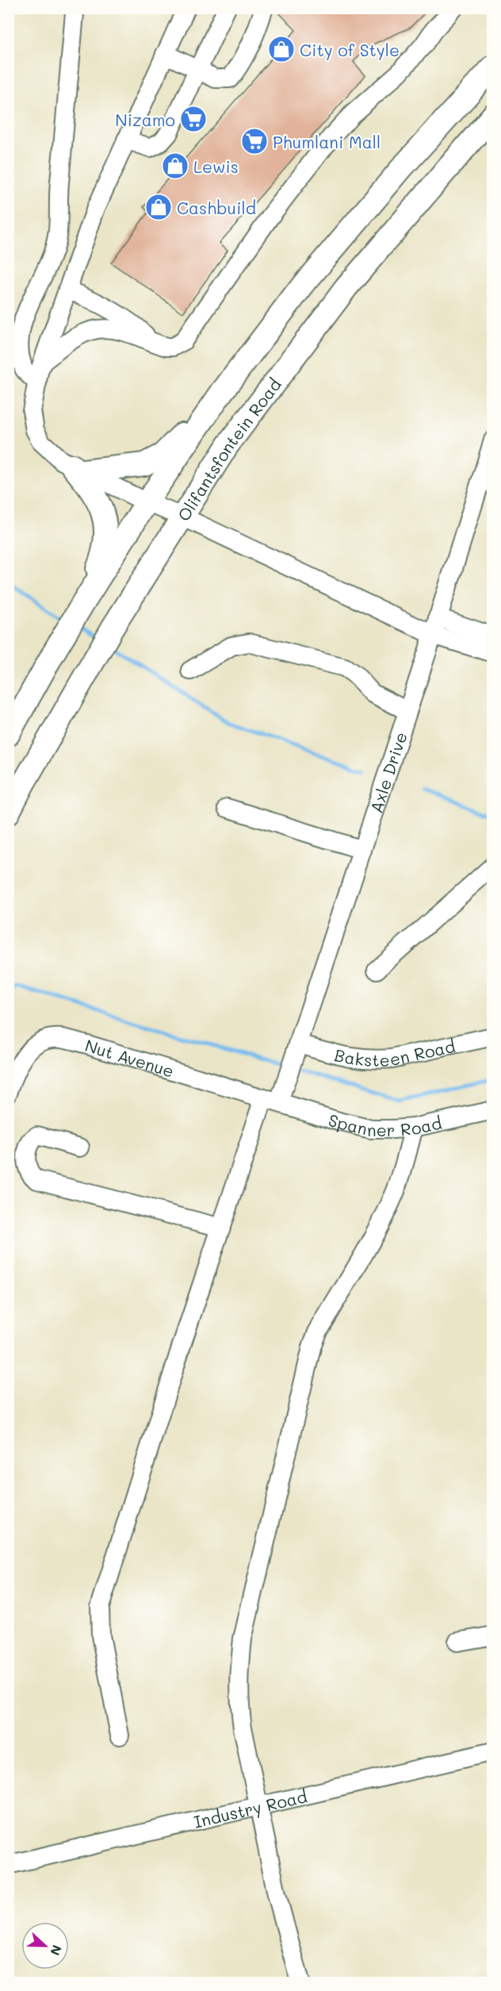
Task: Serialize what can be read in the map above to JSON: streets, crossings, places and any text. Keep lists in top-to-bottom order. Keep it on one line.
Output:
{"streets":{"main road":["Olifantsfontein Road"],"street":["Axle Drive","Baksteen Road","Nut Avenue","Spanner Road","Industry Road"]},"crossings":[["Axle Drive","Baksteen Road"],["Axle Drive","Nut Avenue"],["Axle Drive","Spanner Road"],["Nut Avenue","Spanner Road"]],"places":{"shop":["City of Style","Lewis","Cashbuild"],"supermarket":["Nizamo","Phumlani Mall"]},"north":"right"}
